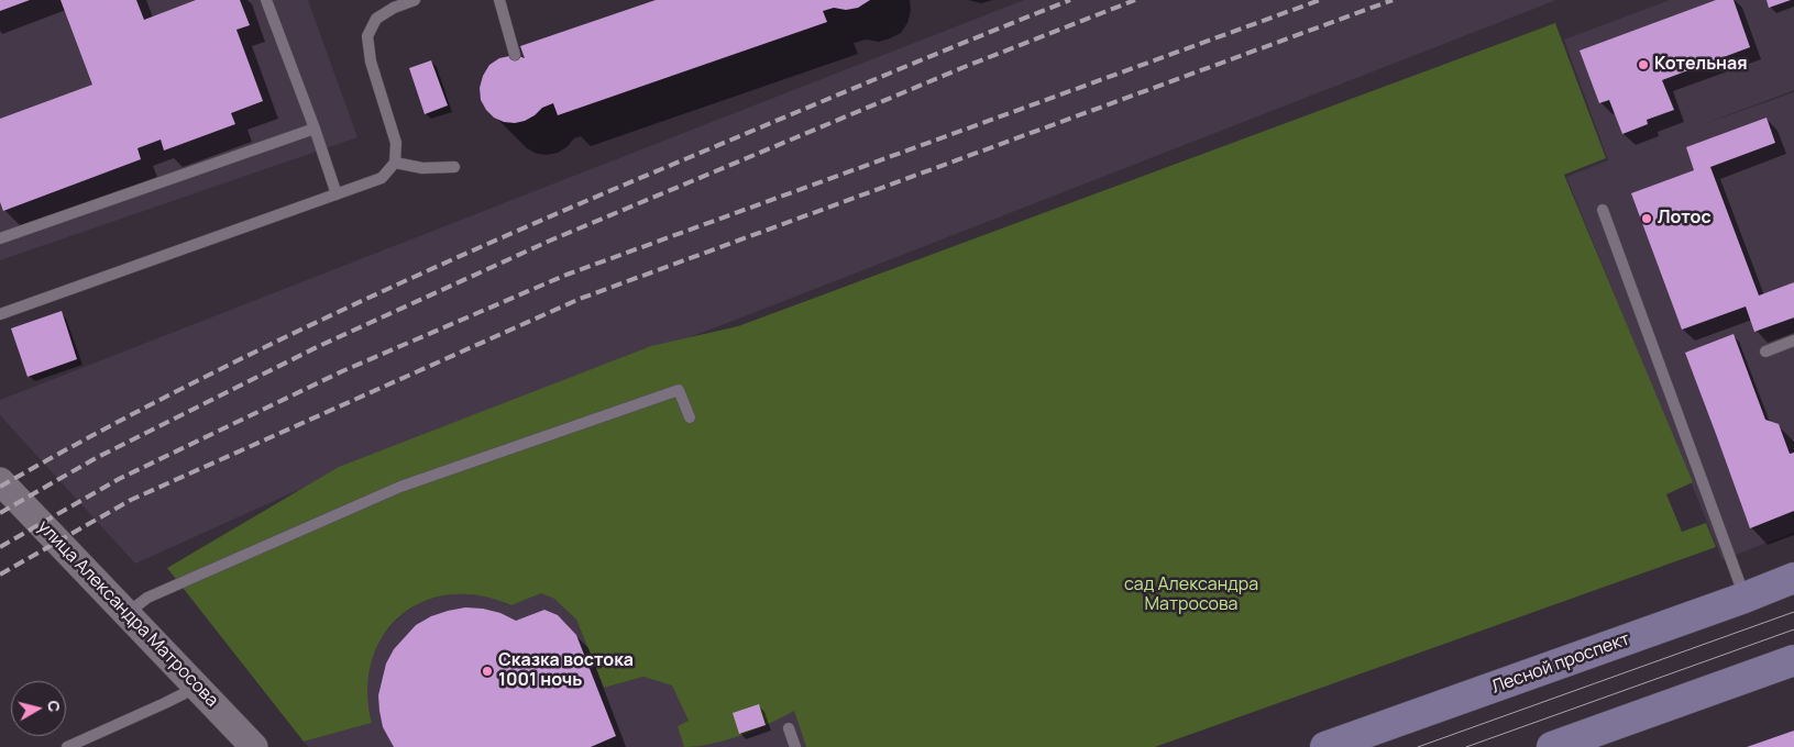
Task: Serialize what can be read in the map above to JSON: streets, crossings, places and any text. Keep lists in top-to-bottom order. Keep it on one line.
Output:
{"streets":{"main road":["Лесной проспект"],"street":["улица Александра Матросова"]},"parks":["cад Александра Матросова"],"places":["Котельная","Лотос","Сказка востока 1001 ночь"],"north":"right"}
